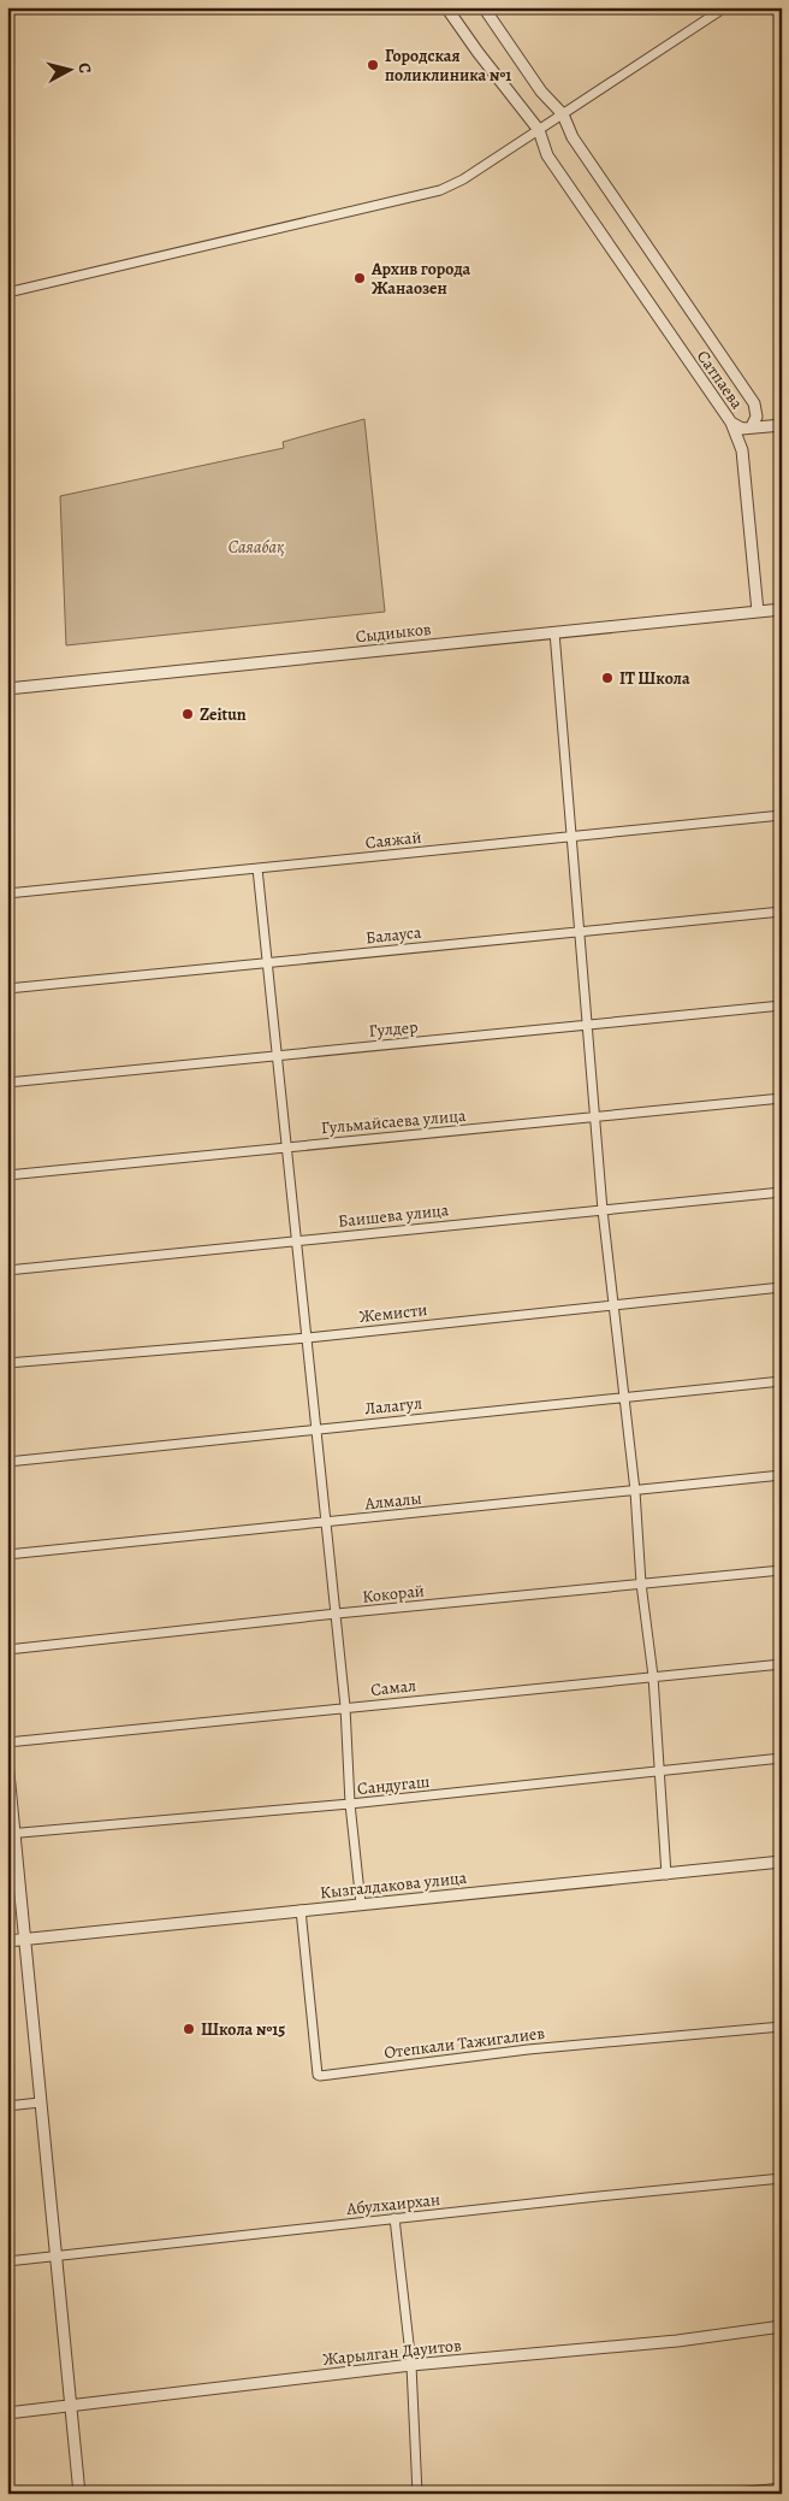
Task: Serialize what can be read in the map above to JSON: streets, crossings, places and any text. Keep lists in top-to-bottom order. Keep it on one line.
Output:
{"streets":{"street":["Сатпаева","Сыдиыков","Саяжай","Балауса","Гулдер","Гульмайсаева улица","Баишева улица","Жемисти","Лалагул","Алмалы","Кокорай","Самал","Сандугаш","Кызгалдакова улица","Отепкали Тажигалиев","Абулхаирхан","Жарылган Дауитов"]},"crossings":[["Кызгалдакова улица","Отепкали Тажигалиев"]],"parks":["Саяабақ"],"places":["Городская поликлиника №1","Архив города Жанаозен","IT Школа","Zeitun","Школа №15"],"north":"right"}
